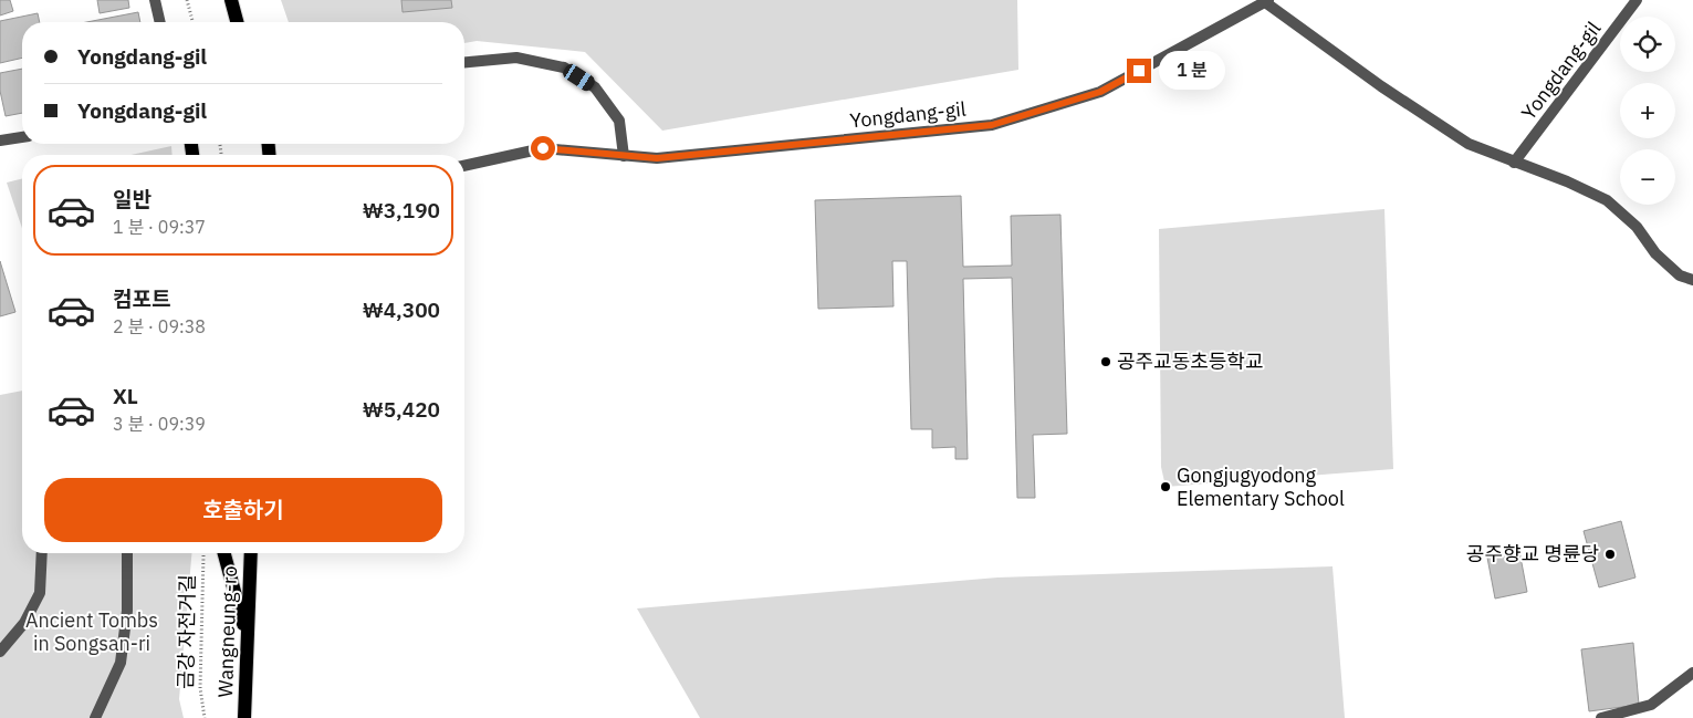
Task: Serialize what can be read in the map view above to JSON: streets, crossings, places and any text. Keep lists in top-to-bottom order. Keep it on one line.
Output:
{"streets":{"main road":["Wangneung-ro"],"street":["Yongdang-gil"],"path":["금강 자전거길"]},"parks":["Ancient Tombs in Songsan-ri"],"places":["공주교동초등학교","Gongjugyodong Elementary School","공주향교 명륜당"],"page":{"map_buttons":["+","−"],"banner":["Yongdang-gil","Yongdang-gil"],"bubble":"1 분","list":[{"name":"일반","note":"1 분 · 09:37","value":"₩3,190"},{"name":"컴포트","note":"2 분 · 09:38","value":"₩4,300"},{"name":"XL","note":"3 분 · 09:39","value":"₩5,420"}],"buttons":"호출하기"}}
